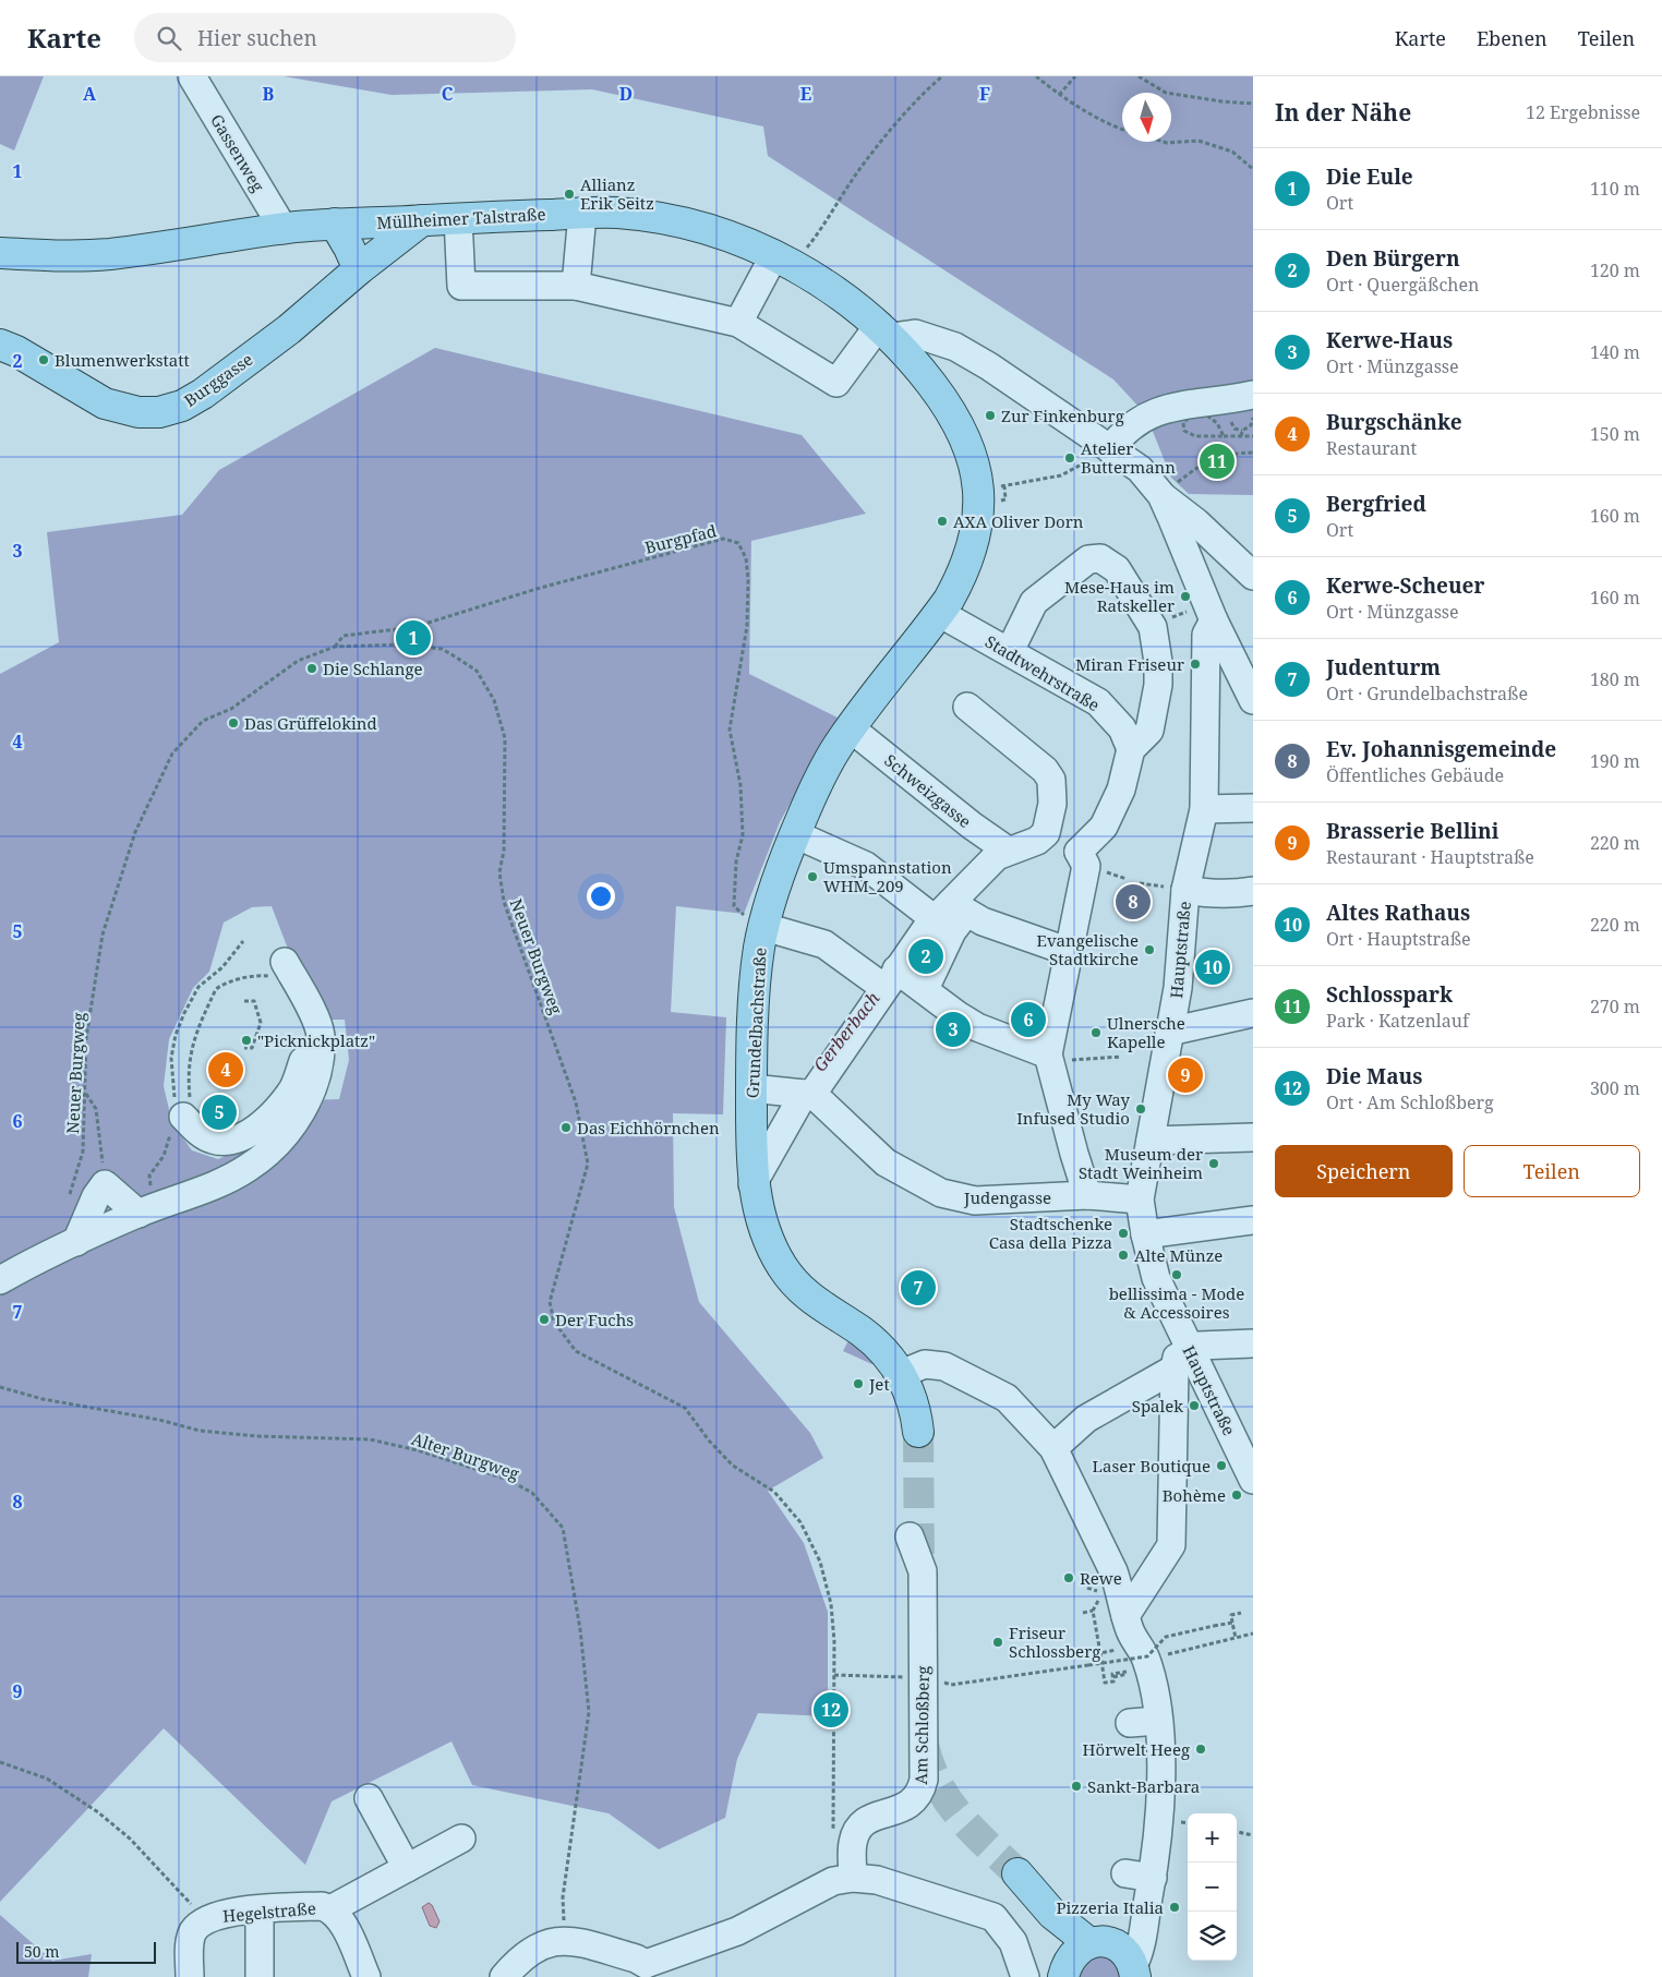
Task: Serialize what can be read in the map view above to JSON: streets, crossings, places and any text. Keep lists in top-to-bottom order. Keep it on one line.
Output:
{"streets":{"main road":["Müllheimer Talstraße","Burggasse","Grundelbachstraße"],"street":["Gassenweg","Stadtwehrstraße","Schweizgasse","Hauptstraße","Judengasse","Am Schloßberg","Hegelstraße"],"path":["Burgpfad","Neuer Burgweg","Alter Burgweg"]},"crossings":[["Gassenweg","Müllheimer Talstraße"],["Müllheimer Talstraße","Burggasse"],["Müllheimer Talstraße","Grundelbachstraße"],["Burgpfad","Neuer Burgweg"],["Stadtwehrstraße","Grundelbachstraße"],["Schweizgasse","Grundelbachstraße"],["Hauptstraße","Judengasse"]],"water":["Gerberbach"],"places":["Allianz Erik Seitz","Blumenwerkstatt","Zur Finkenburg","Atelier Buttermann","AXA Oliver Dorn","Mese-Haus im Ratskeller","Miran Friseur","Die Schlange","Das Grüffelokind","Umspannstation WHM_209","Evangelische Stadtkirche","Ulnersche Kapelle","\"Picknickplatz\"","My Way Infused Studio","Das Eichhörnchen","Museum der Stadt Weinheim","Stadtschenke Casa della Pizza","Alte Münze","bellissima - Mode & Accessoires","Der Fuchs","Jet","Spalek","Laser Boutique","Bohème","Rewe","Friseur Schlossberg","Hörwelt Heeg","Sankt-Barbara","Pizzeria Italia"],"scale_bar":"50 m","north":"bottom","page":{"header":"Karte","search":"Hier suchen","nav":["Karte","Ebenen","Teilen"],"heading":["In der Nähe","12 Ergebnisse"],"list":[{"mark":"1","name":"Die Eule","note":"Ort","value":"110 m"},{"mark":"2","name":"Den Bürgern","note":"Ort · Quergäßchen","value":"120 m"},{"mark":"3","name":"Kerwe-Haus","note":"Ort · Münzgasse","value":"140 m"},{"mark":"4","name":"Burgschänke","note":"Restaurant","value":"150 m"},{"mark":"5","name":"Bergfried","note":"Ort","value":"160 m"},{"mark":"6","name":"Kerwe-Scheuer","note":"Ort · Münzgasse","value":"160 m"},{"mark":"7","name":"Judenturm","note":"Ort · Grundelbachstraße","value":"180 m"},{"mark":"8","name":"Ev. Johannisgemeinde","note":"Öffentliches Gebäude","value":"190 m"},{"mark":"9","name":"Brasserie Bellini","note":"Restaurant · Hauptstraße","value":"220 m"},{"mark":"10","name":"Altes Rathaus","note":"Ort · Hauptstraße","value":"220 m"},{"mark":"11","name":"Schlosspark","note":"Park · Katzenlauf","value":"270 m"},{"mark":"12","name":"Die Maus","note":"Ort · Am Schloßberg","value":"300 m"}],"pins":["11","1","8","2","10","6","3","4","9","5","7","12"],"buttons":["Speichern","Teilen"],"map_buttons":["+","−"],"scale":"50 m"},"grid":{"columns":["A","B","C","D","E","F"],"rows":["1","2","3","4","5","6","7","8","9"]}}
